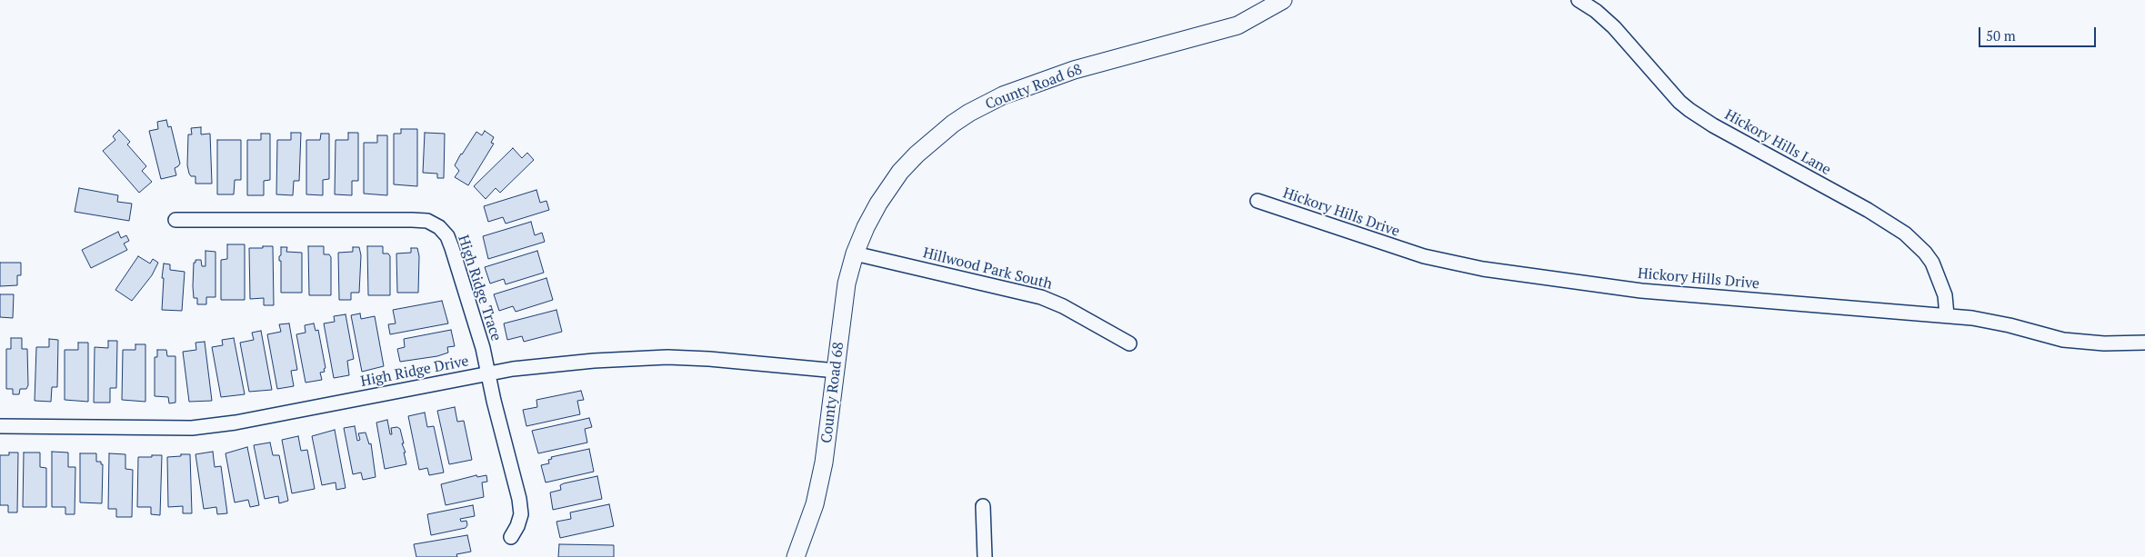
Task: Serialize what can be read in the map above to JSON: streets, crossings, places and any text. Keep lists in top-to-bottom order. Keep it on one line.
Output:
{"streets":{"street":["County Road 68","Hickory Hills Lane","Hickory Hills Drive","Hillwood Park South","High Ridge Trace","High Ridge Drive"]},"crossings":[["County Road 68","Hillwood Park South"],["County Road 68","High Ridge Drive"],["Hickory Hills Lane","Hickory Hills Drive"],["High Ridge Trace","High Ridge Drive"]],"scale_bar":"50 m"}
